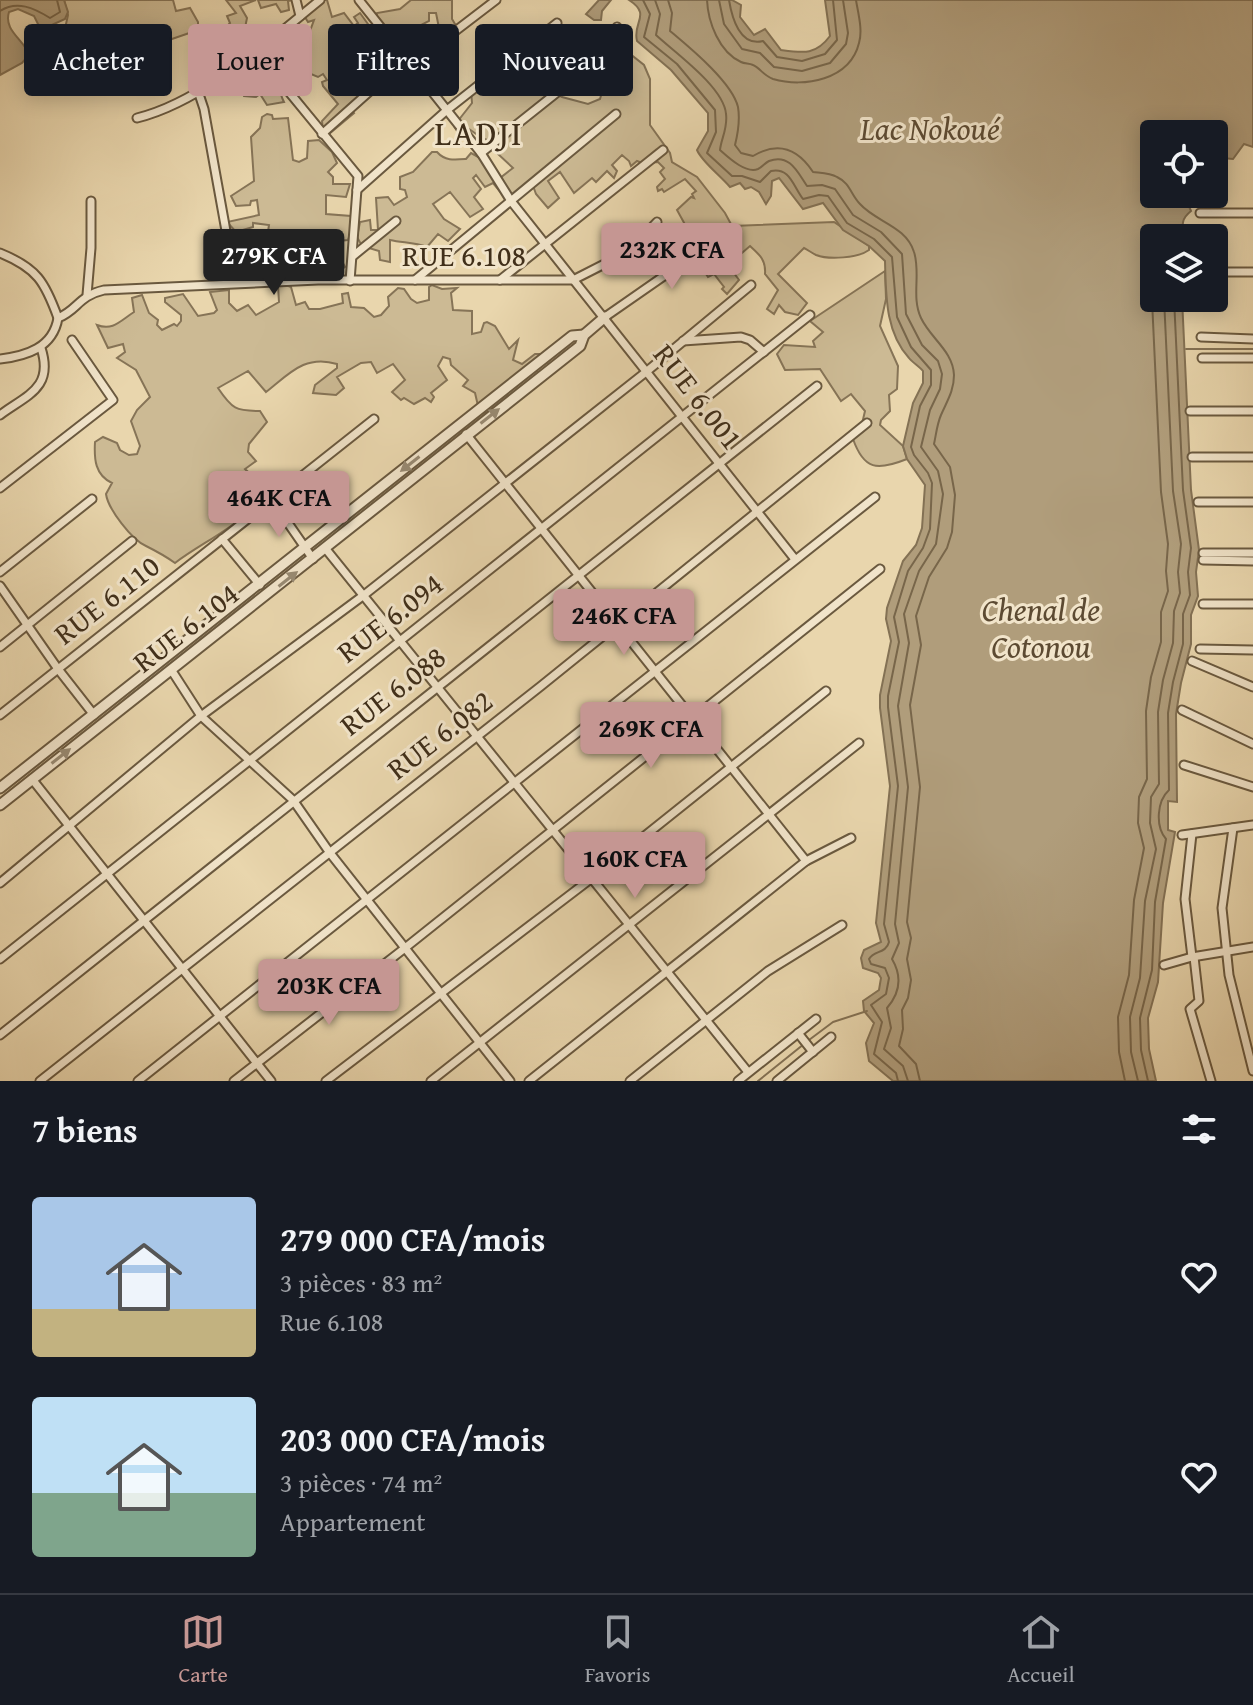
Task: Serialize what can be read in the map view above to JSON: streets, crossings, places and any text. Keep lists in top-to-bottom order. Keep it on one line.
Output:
{"streets":{"street":["RUE 6.108","RUE 6.001","RUE 6.110","RUE 6.094","RUE 6.104","RUE 6.088","RUE 6.082"]},"crossings":[["RUE 6.108","RUE 6.001"],["RUE 6.001","RUE 6.094"],["RUE 6.001","RUE 6.104"],["RUE 6.001","RUE 6.088"],["RUE 6.001","RUE 6.082"]],"districts":["LADJI"],"water":["Lac Nokoué","Chenal de Cotonou"],"page":{"chip":["Acheter","Louer","Filtres","Nouveau"],"price":["232K CFA","279K CFA","464K CFA","246K CFA","269K CFA","160K CFA","203K CFA"],"heading":"7 biens","list":[{"name":"279 000 CFA/mois","note":"3 pièces · 83 m² · Rue 6.108"},{"name":"203 000 CFA/mois","note":"3 pièces · 74 m² · Appartement"}],"tabs":["Carte","Favoris","Accueil"]}}
